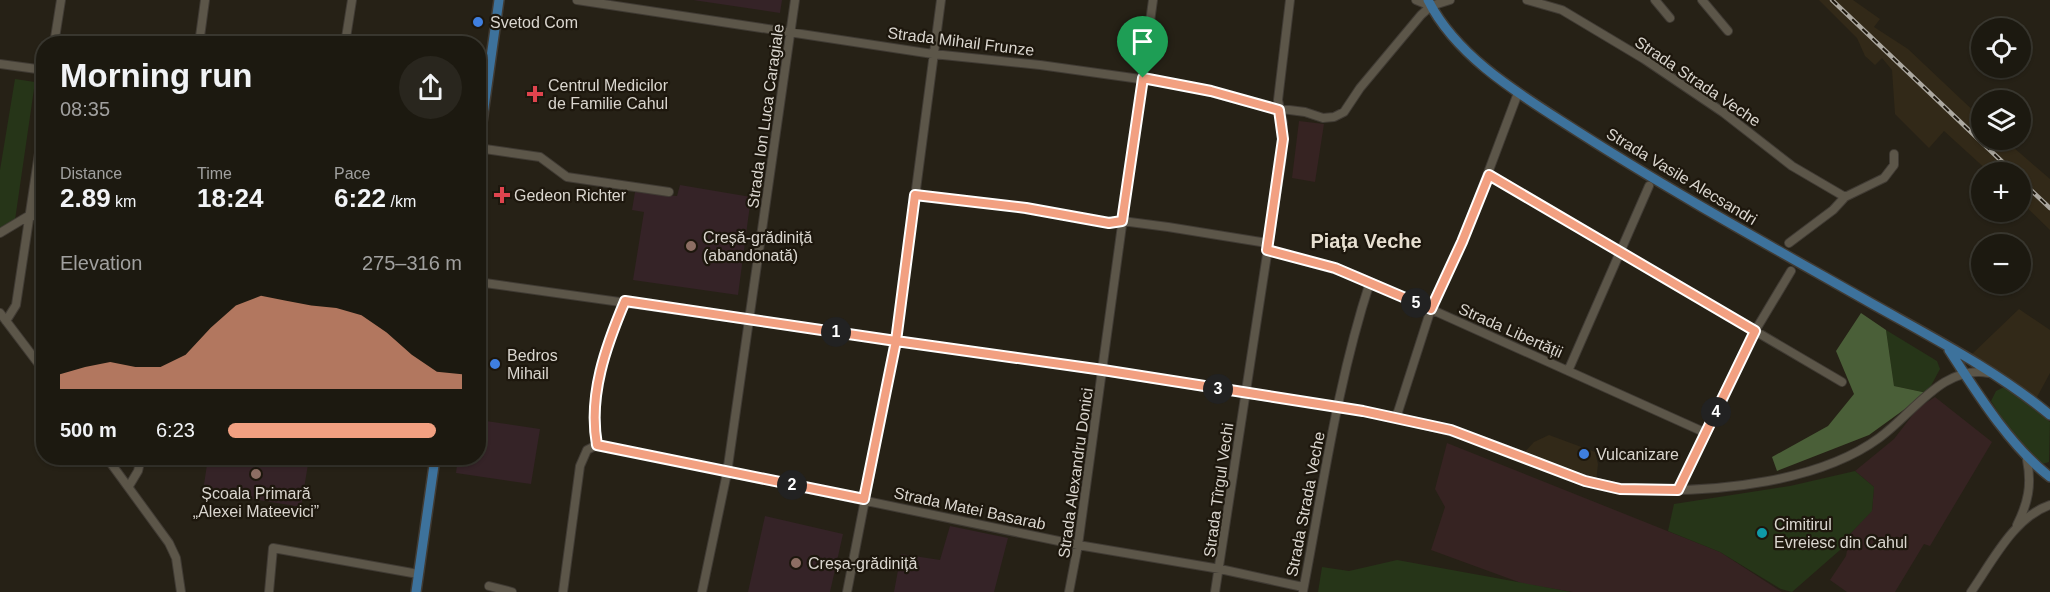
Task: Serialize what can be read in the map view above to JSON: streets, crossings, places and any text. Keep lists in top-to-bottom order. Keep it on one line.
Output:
{"streets":{"main road":["Strada Vasile Alecsandri"],"street":["Strada Mihail Frunze","Strada Strada Veche","Strada Ion Luca Caragiale","Strada Libertății","Strada Alexandru Donici","Strada Tîrgul Vechi","Strada Matei Basarab"]},"crossings":[["Strada Mihail Frunze","Strada Ion Luca Caragiale"],["Strada Mihail Frunze","Strada Vasile Alecsandri"],["Strada Mihail Frunze","Strada Alexandru Donici"],["Strada Mihail Frunze","Strada Tîrgul Vechi"],["Strada Strada Veche","Strada Libertății"],["Strada Strada Veche","Strada Matei Basarab"],["Strada Ion Luca Caragiale","Strada Matei Basarab"],["Strada Libertății","Strada Alexandru Donici"],["Strada Libertății","Strada Tîrgul Vechi"],["Strada Alexandru Donici","Strada Matei Basarab"],["Strada Tîrgul Vechi","Strada Matei Basarab"]],"districts":["Piața Veche"],"places":{"other":["Svetod Com","Creșă-grădiniță (abandonată)","Bedros Mihail","Vulcanizare","Școala Primară „Alexei Mateevici”","Cimitirul Evreiesc din Cahul","Creșa-grădiniță"],"health":["Centrul Medicilor de Familie Cahul","Gedeon Richter"]},"page":{"map_buttons":["+","−"],"heading":["Morning run","08:35"],"stats":[["Distance","2.89 km"],["Time","18:24"],["Pace","6:22 /km"]],"chart":["Elevation","275–316 m"],"pins":["5","1","3","4","2"],"list":[{"name":"500 m","note":"6:23"}]}}
